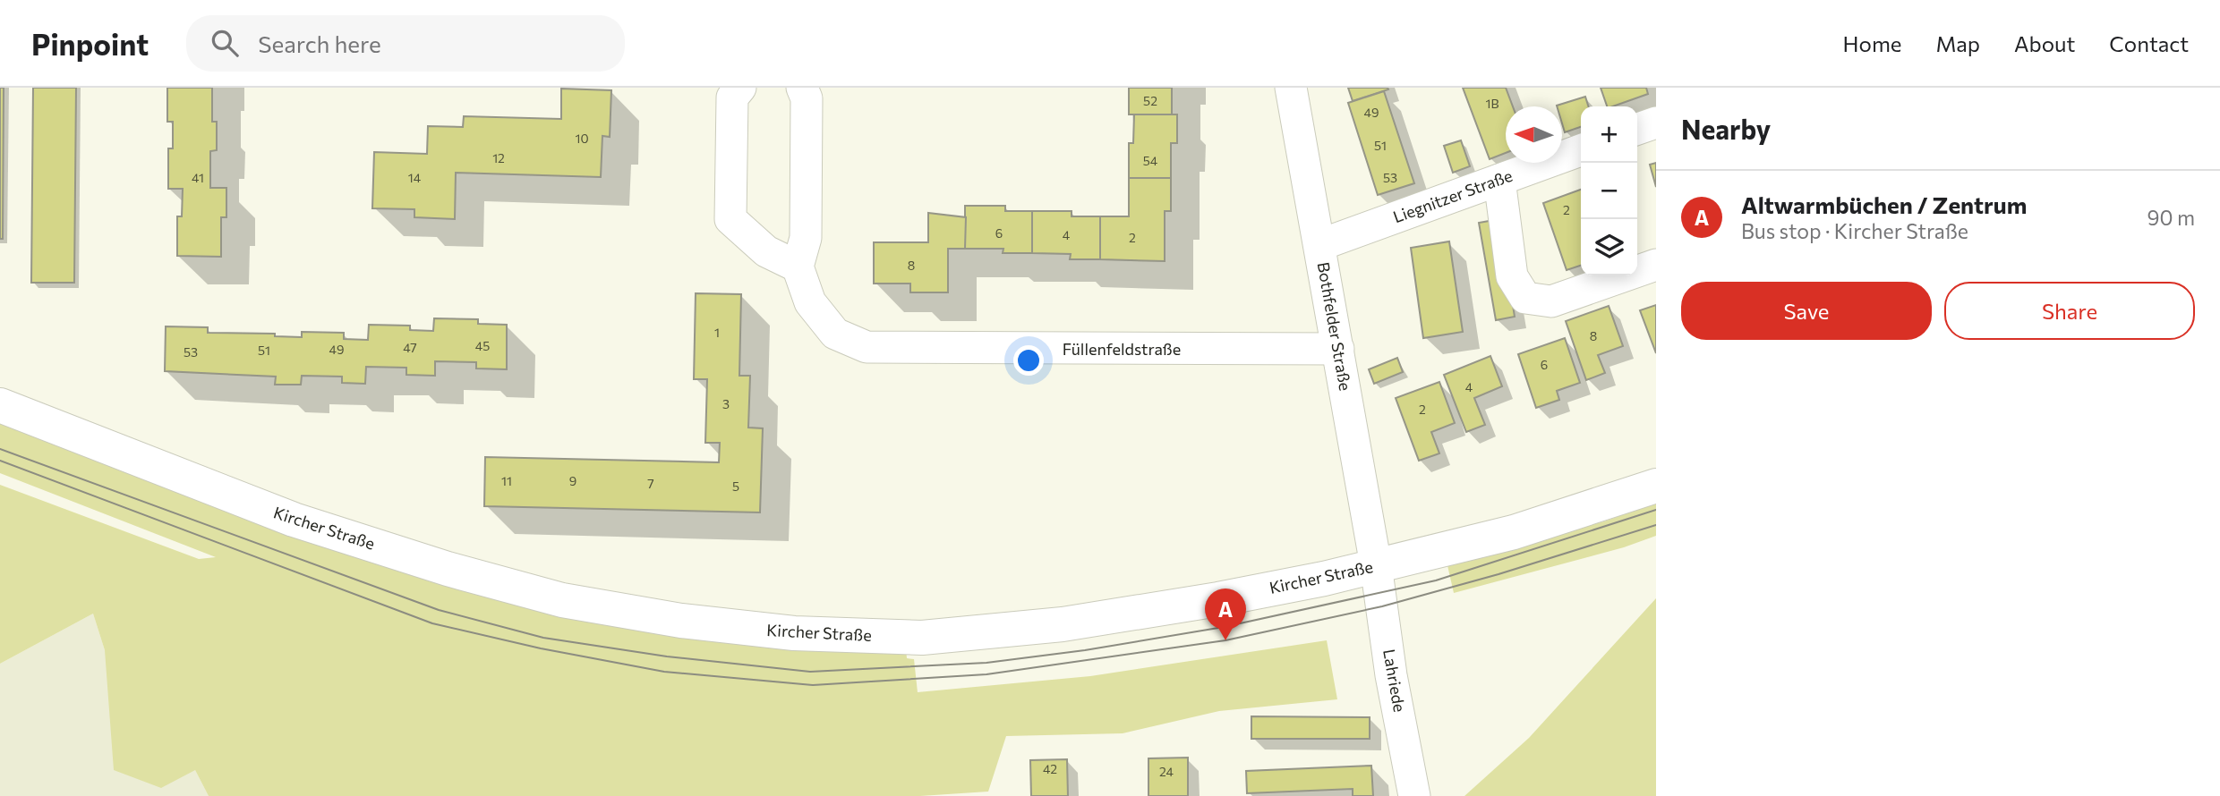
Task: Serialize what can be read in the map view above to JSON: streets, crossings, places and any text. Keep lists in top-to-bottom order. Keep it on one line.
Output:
{"streets":{"main road":["Kircher Straße"],"street":["Liegnitzer Straße","Bothfelder Straße","Füllenfeldstraße","Lahriede"]},"crossings":[["Liegnitzer Straße","Bothfelder Straße"],["Bothfelder Straße","Füllenfeldstraße"],["Bothfelder Straße","Kircher Straße"],["Bothfelder Straße","Lahriede"],["Kircher Straße","Lahriede"]],"house_numbers":["52","1B","49","10","51","12","54","41","14","53","2","6","4","2","8","1","8","45","47","49","51","53","6","4","3","2","11","9","7","5","42","24"],"north":"left","page":{"header":"Pinpoint","search":"Search here","nav":["Home","Map","About","Contact"],"heading":"Nearby","map_buttons":["+","−"],"list":[{"mark":"A","name":"Altwarmbüchen / Zentrum","note":"Bus stop · Kircher Straße","value":"90 m"}],"buttons":["Save","Share"],"pins":"A"}}
